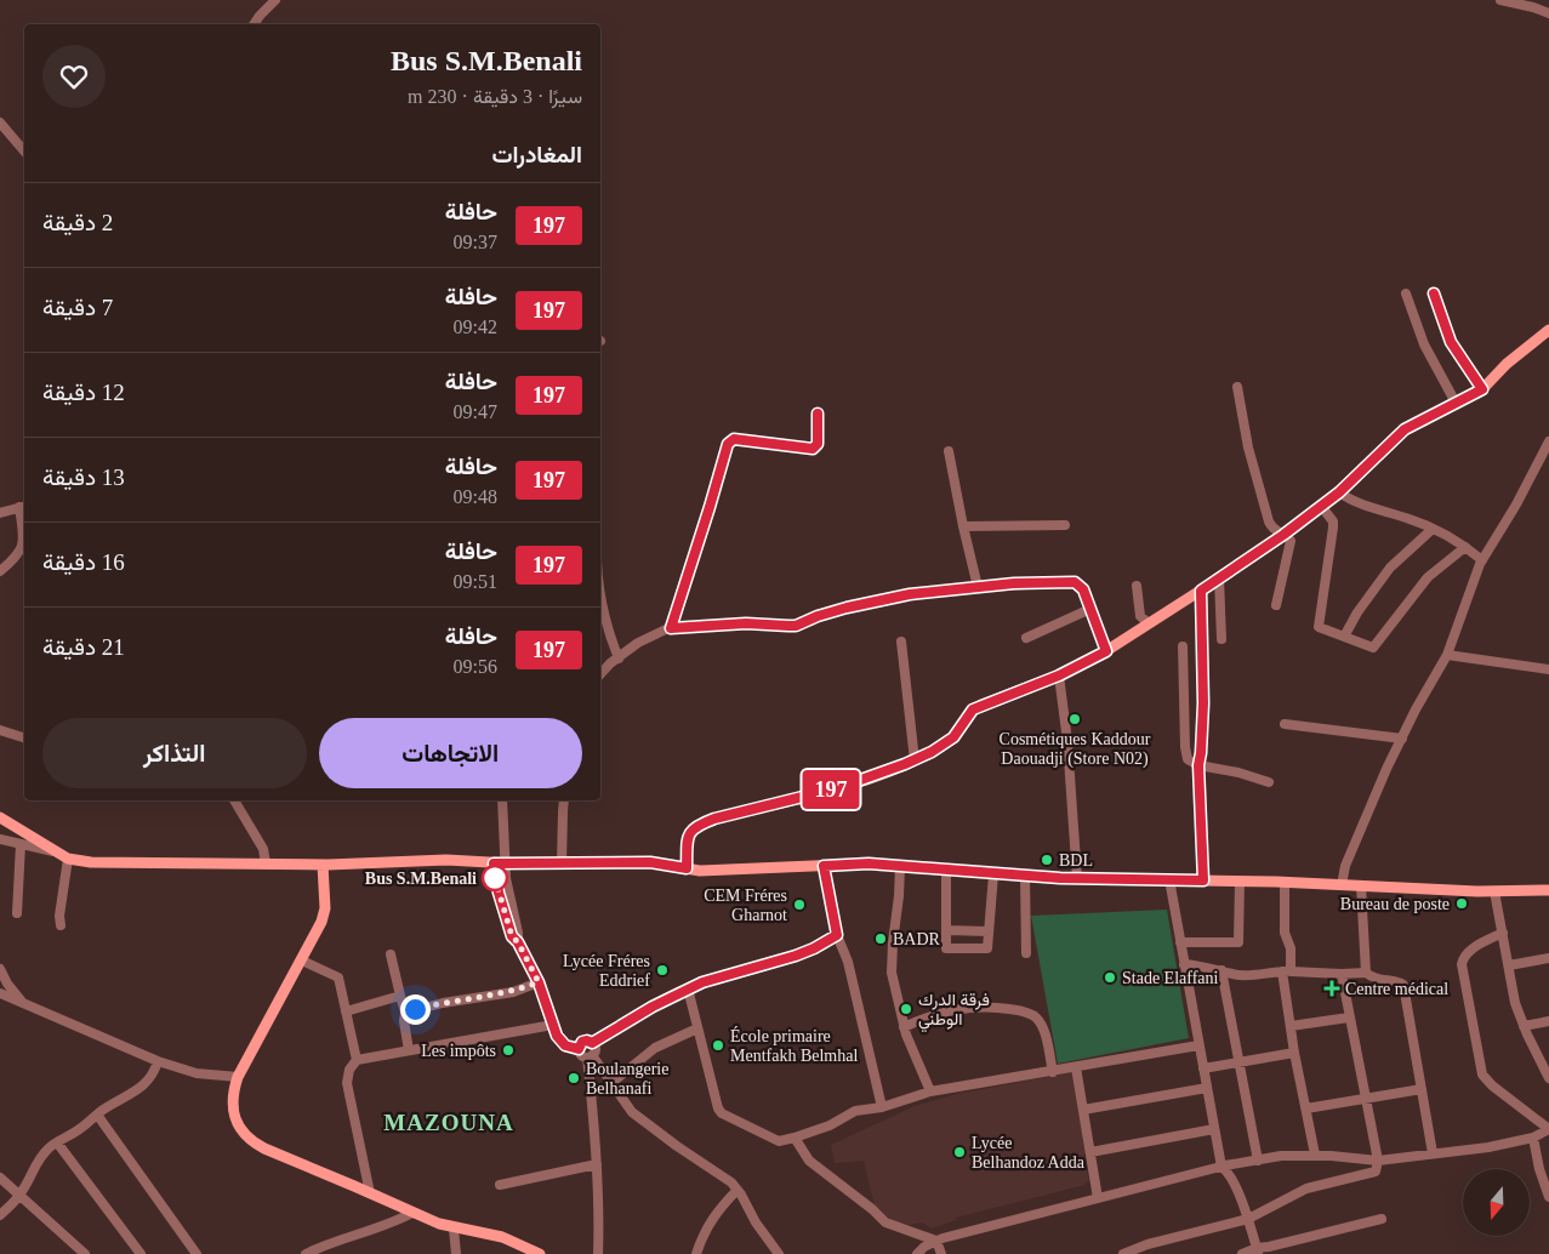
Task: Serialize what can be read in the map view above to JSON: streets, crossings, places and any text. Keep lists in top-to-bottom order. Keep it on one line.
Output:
{"districts":["MAZOUNA"],"places":{"other":["Cosmétiques Kaddour Daouadji (Store N02)","BDL","Bus S.M.Benali","Bureau de poste","CEM Fréres Gharnot","BADR","Lycée Fréres Eddrief","Stade Elaffani","فرقة الدرك الوطني","École primaire Mentfakh Belmhal","Les impôts","Boulangerie Belhanafi","Lycée Belhandoz Adda"],"health":["Centre médical"]},"lines":["bus line 197"],"north":"bottom","page":{"on_map":"197","heading":[["Bus S.M.Benali","سيرًا · 3 دقيقة · 230 m"],"المغادرات"],"list":[{"mark":"197","name":"حافلة","note":"09:37","value":"2 دقيقة"},{"mark":"197","name":"حافلة","note":"09:42","value":"7 دقيقة"},{"mark":"197","name":"حافلة","note":"09:47","value":"12 دقيقة"},{"mark":"197","name":"حافلة","note":"09:48","value":"13 دقيقة"},{"mark":"197","name":"حافلة","note":"09:51","value":"16 دقيقة"},{"mark":"197","name":"حافلة","note":"09:56","value":"21 دقيقة"}],"buttons":["الاتجاهات","التذاكر"]}}
